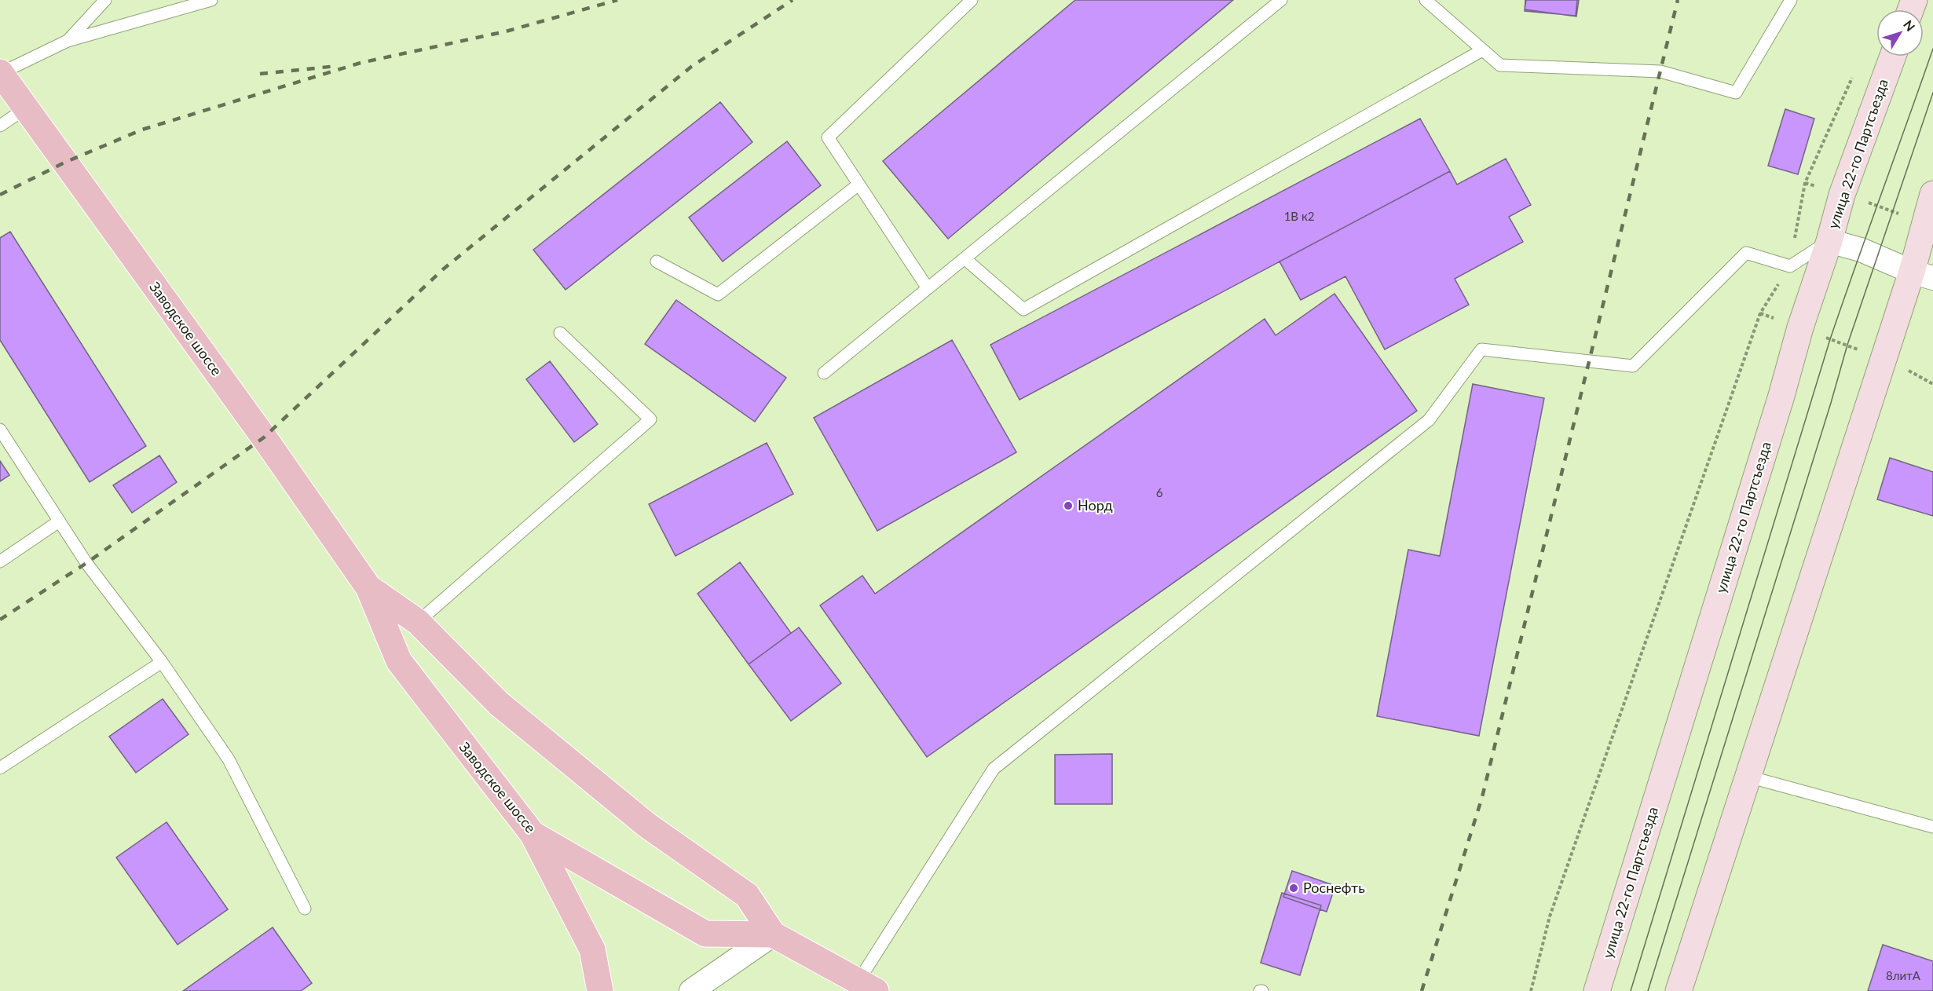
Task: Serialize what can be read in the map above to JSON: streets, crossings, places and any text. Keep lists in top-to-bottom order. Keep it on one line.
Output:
{"streets":{"main road":["улица 22-го Партсъезда","Заводское шоссе"]},"places":["Норд","Роснефть"],"house_numbers":["1В к2","6","8литА"],"north":"top right"}
